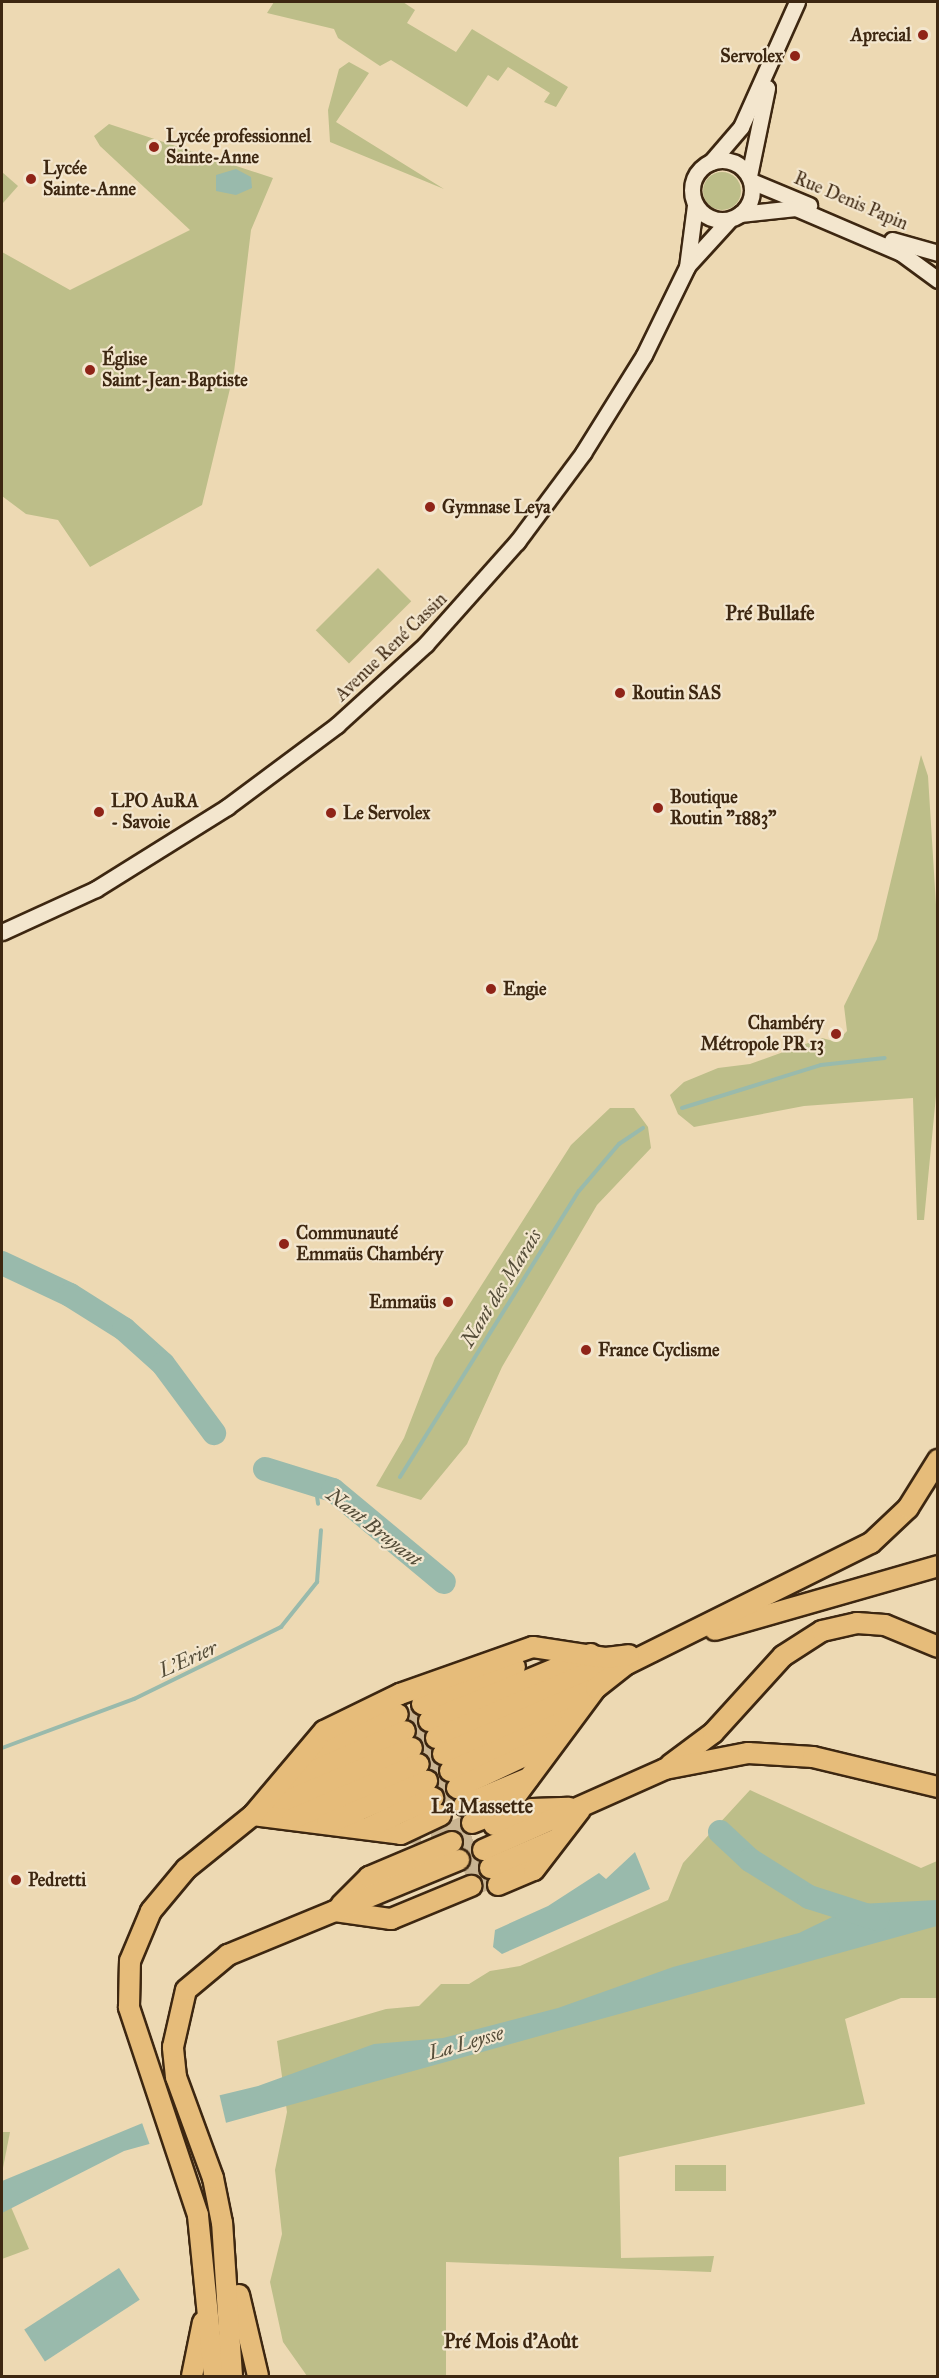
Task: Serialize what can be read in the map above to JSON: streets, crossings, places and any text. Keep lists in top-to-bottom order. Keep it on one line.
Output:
{"streets":{"main road":["Rue Denis Papin","Avenue René Cassin"]},"crossings":[["Rue Denis Papin","Avenue René Cassin"]],"districts":["Pré Bullafe","La Massette","Pré Mois d'Août"],"water":["Nant des Marais","Nant Bruyant","L'Erier","La Leysse"],"places":["Aprecial","Servolex","Lycée professionnel Sainte-Anne","Lycée Sainte-Anne","Église Saint-Jean-Baptiste","Gymnase Leya","Routin SAS","Boutique Routin \"1883\"","LPO AuRA - Savoie","Le Servolex","Engie","Chambéry Métropole PR 13","Communauté Emmaüs Chambéry","Emmaüs","France Cyclisme","Pedretti"]}
